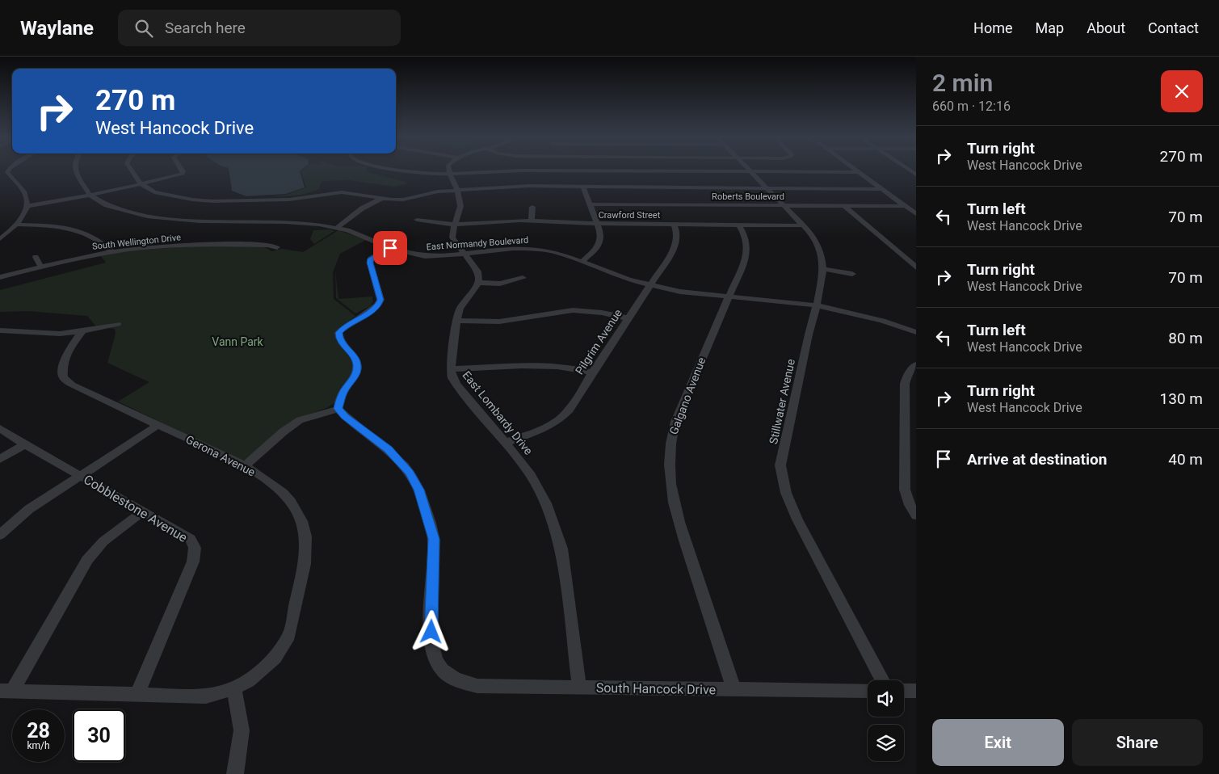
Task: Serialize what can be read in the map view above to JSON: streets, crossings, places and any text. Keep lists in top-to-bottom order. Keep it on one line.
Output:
{"streets":{"street":["Roberts Boulevard","Crawford Street","South Wellington Drive","East Normandy Boulevard","Pilgrim Avenue","Galgano Avenue","Stillwater Avenue","East Lombardy Drive","Gerona Avenue","Cobblestone Avenue","South Hancock Drive"]},"crossings":[["Roberts Boulevard","Stillwater Avenue"],["Crawford Street","Pilgrim Avenue"],["Crawford Street","Galgano Avenue"],["Crawford Street","Stillwater Avenue"],["East Normandy Boulevard","Pilgrim Avenue"],["East Normandy Boulevard","Galgano Avenue"],["East Normandy Boulevard","Stillwater Avenue"],["Pilgrim Avenue","East Lombardy Drive"],["Galgano Avenue","South Hancock Drive"],["East Lombardy Drive","South Hancock Drive"],["Gerona Avenue","Cobblestone Avenue"]],"parks":["Vann Park"],"page":{"header":"Waylane","search":"Search here","nav":["Home","Map","About","Contact"],"heading":["2 min","660 m · 12:16"],"turn":["270 m","West Hancock Drive"],"list":[{"name":"Turn right","note":"West Hancock Drive","value":"270 m"},{"name":"Turn left","note":"West Hancock Drive","value":"70 m"},{"name":"Turn right","note":"West Hancock Drive","value":"70 m"},{"name":"Turn left","note":"West Hancock Drive","value":"80 m"},{"name":"Turn right","note":"West Hancock Drive","value":"130 m"},{"name":"Arrive at destination","value":"40 m"}],"speed":"28 km/h","limit":"30","buttons":["Exit","Share"]}}
